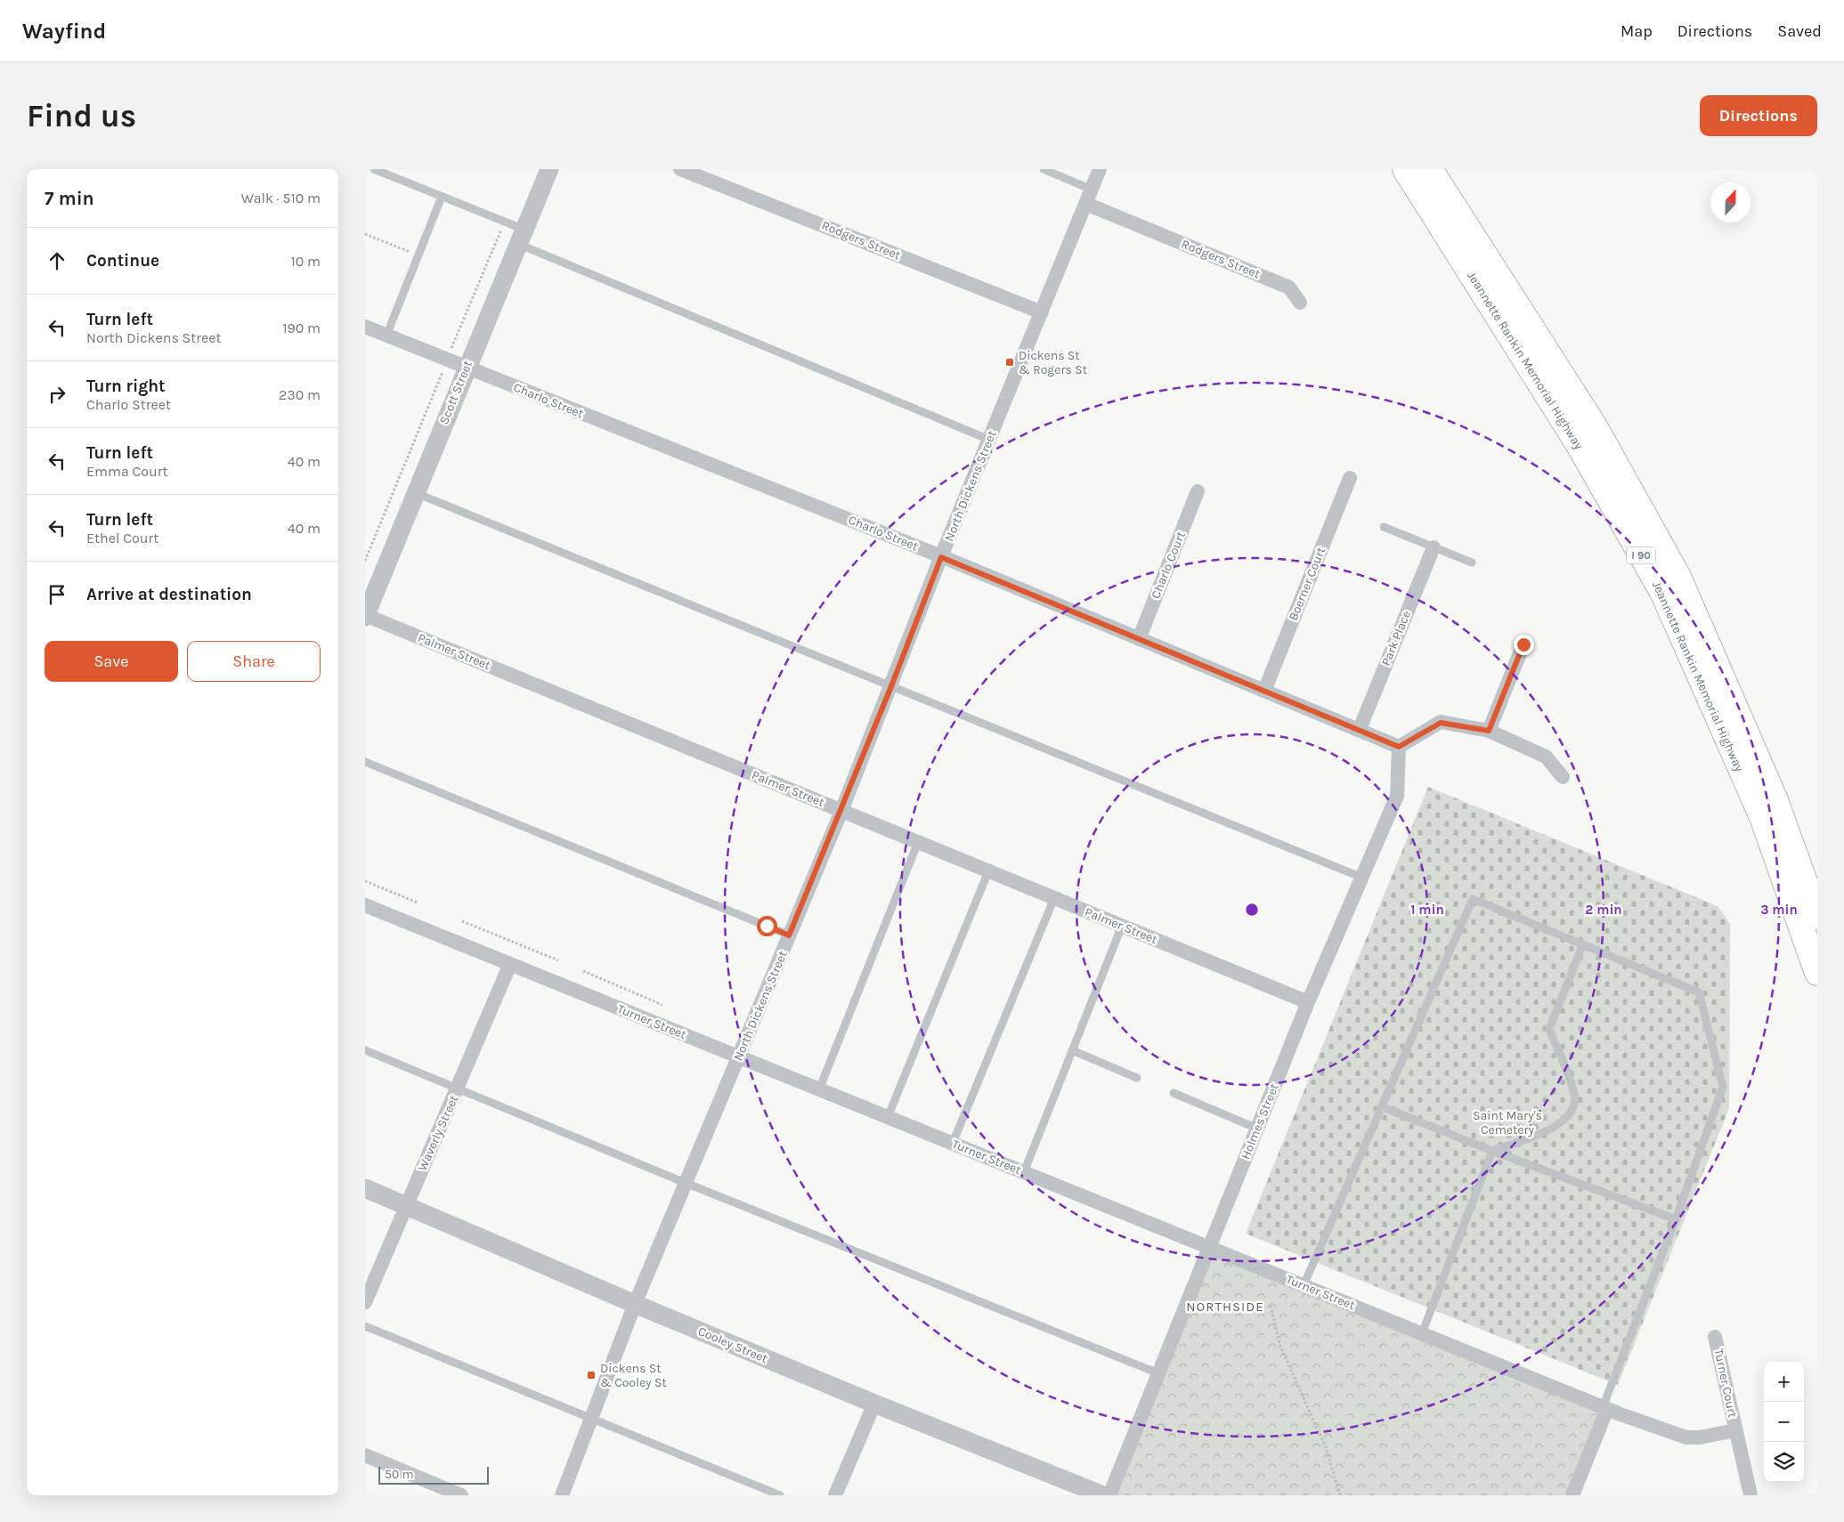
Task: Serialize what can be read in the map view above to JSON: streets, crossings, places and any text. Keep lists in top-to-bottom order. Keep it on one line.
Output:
{"streets":{"highway":["Jeannette Rankin Memorial Highway","I 90"],"street":["Rodgers Street","Scott Street","Charlo Street","North Dickens Street","Charlo Court","Boerner Court","Park Place","Palmer Street","Turner Street","Holmes Street","Waverly Street","Cooley Street","Turner Court"]},"crossings":[["Rodgers Street","North Dickens Street"],["Scott Street","Charlo Street"],["Scott Street","Palmer Street"],["Charlo Street","North Dickens Street"],["Charlo Street","Charlo Court"],["Charlo Street","Boerner Court"],["Charlo Street","Park Place"],["Charlo Street","Holmes Street"],["North Dickens Street","Palmer Street"],["North Dickens Street","Turner Street"],["North Dickens Street","Cooley Street"],["Palmer Street","Holmes Street"],["Turner Street","Holmes Street"],["Turner Street","Waverly Street"],["Turner Street","Turner Court"],["Waverly Street","Cooley Street"]],"districts":["NORTHSIDE"],"parks":["Saint Mary's Cemetery"],"places":{"transit":["Dickens St & Rogers St","Dickens St & Cooley St"]},"scale_bar":"50 m","north":"top","page":{"header":"Wayfind","nav":["Map","Directions","Saved"],"buttons":["Directions",["Save","Share"]],"title":"Find us","heading":["7 min","Walk · 510 m"],"list":[["Continue","10 m"],["Turn left","North Dickens Street","190 m"],["Turn right","Charlo Street","230 m"],["Turn left","Emma Court","40 m"],["Turn left","Ethel Court","40 m"],"Arrive at destination"],"map_buttons":["+","−"],"scale":"50 m"},"rings":["1 min","2 min","3 min"]}
